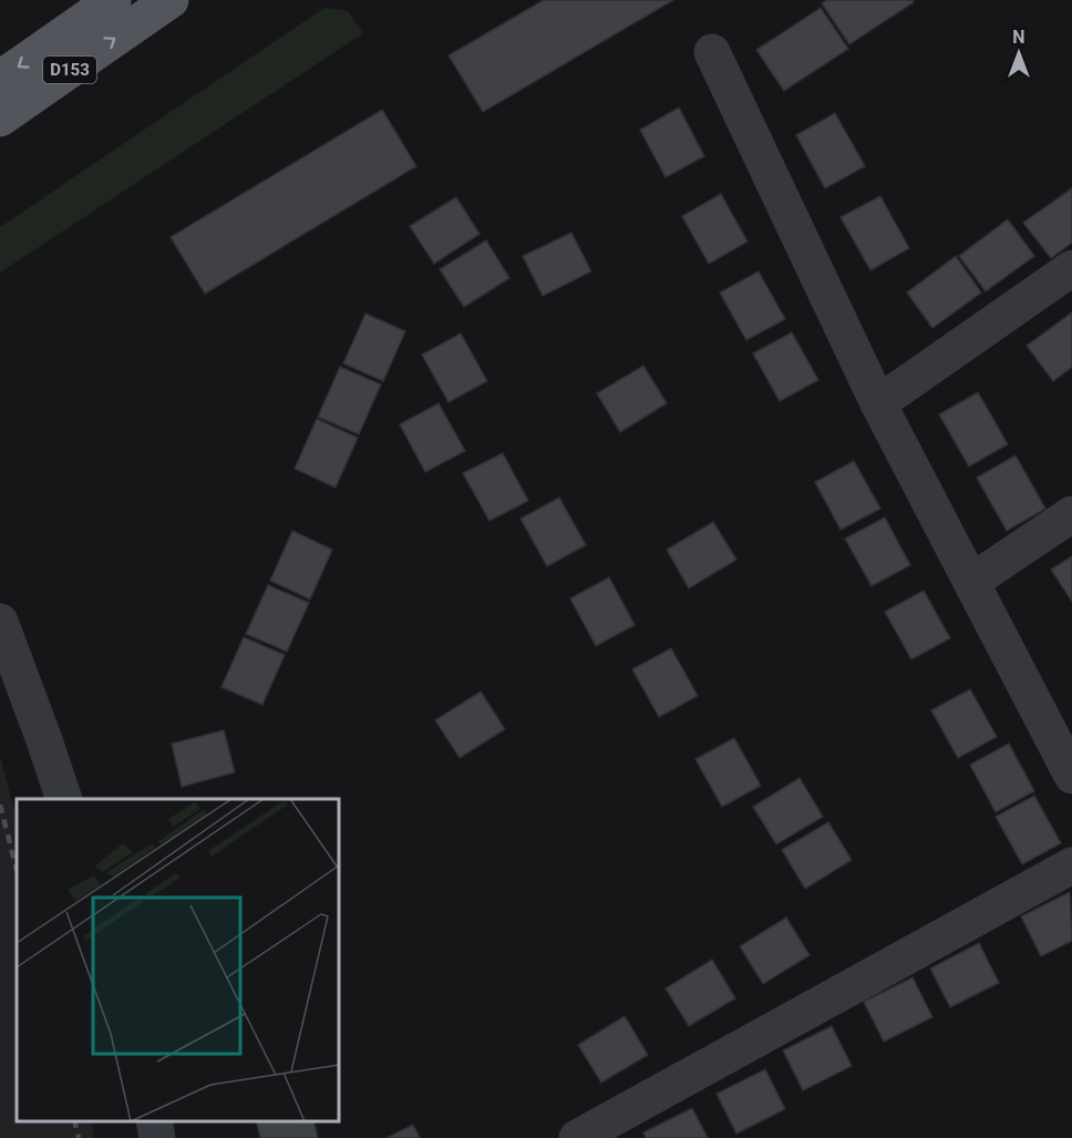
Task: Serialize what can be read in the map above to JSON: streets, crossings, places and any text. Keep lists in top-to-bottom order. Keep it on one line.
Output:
{"streets":{"main road":["D153"]},"north":"top"}
